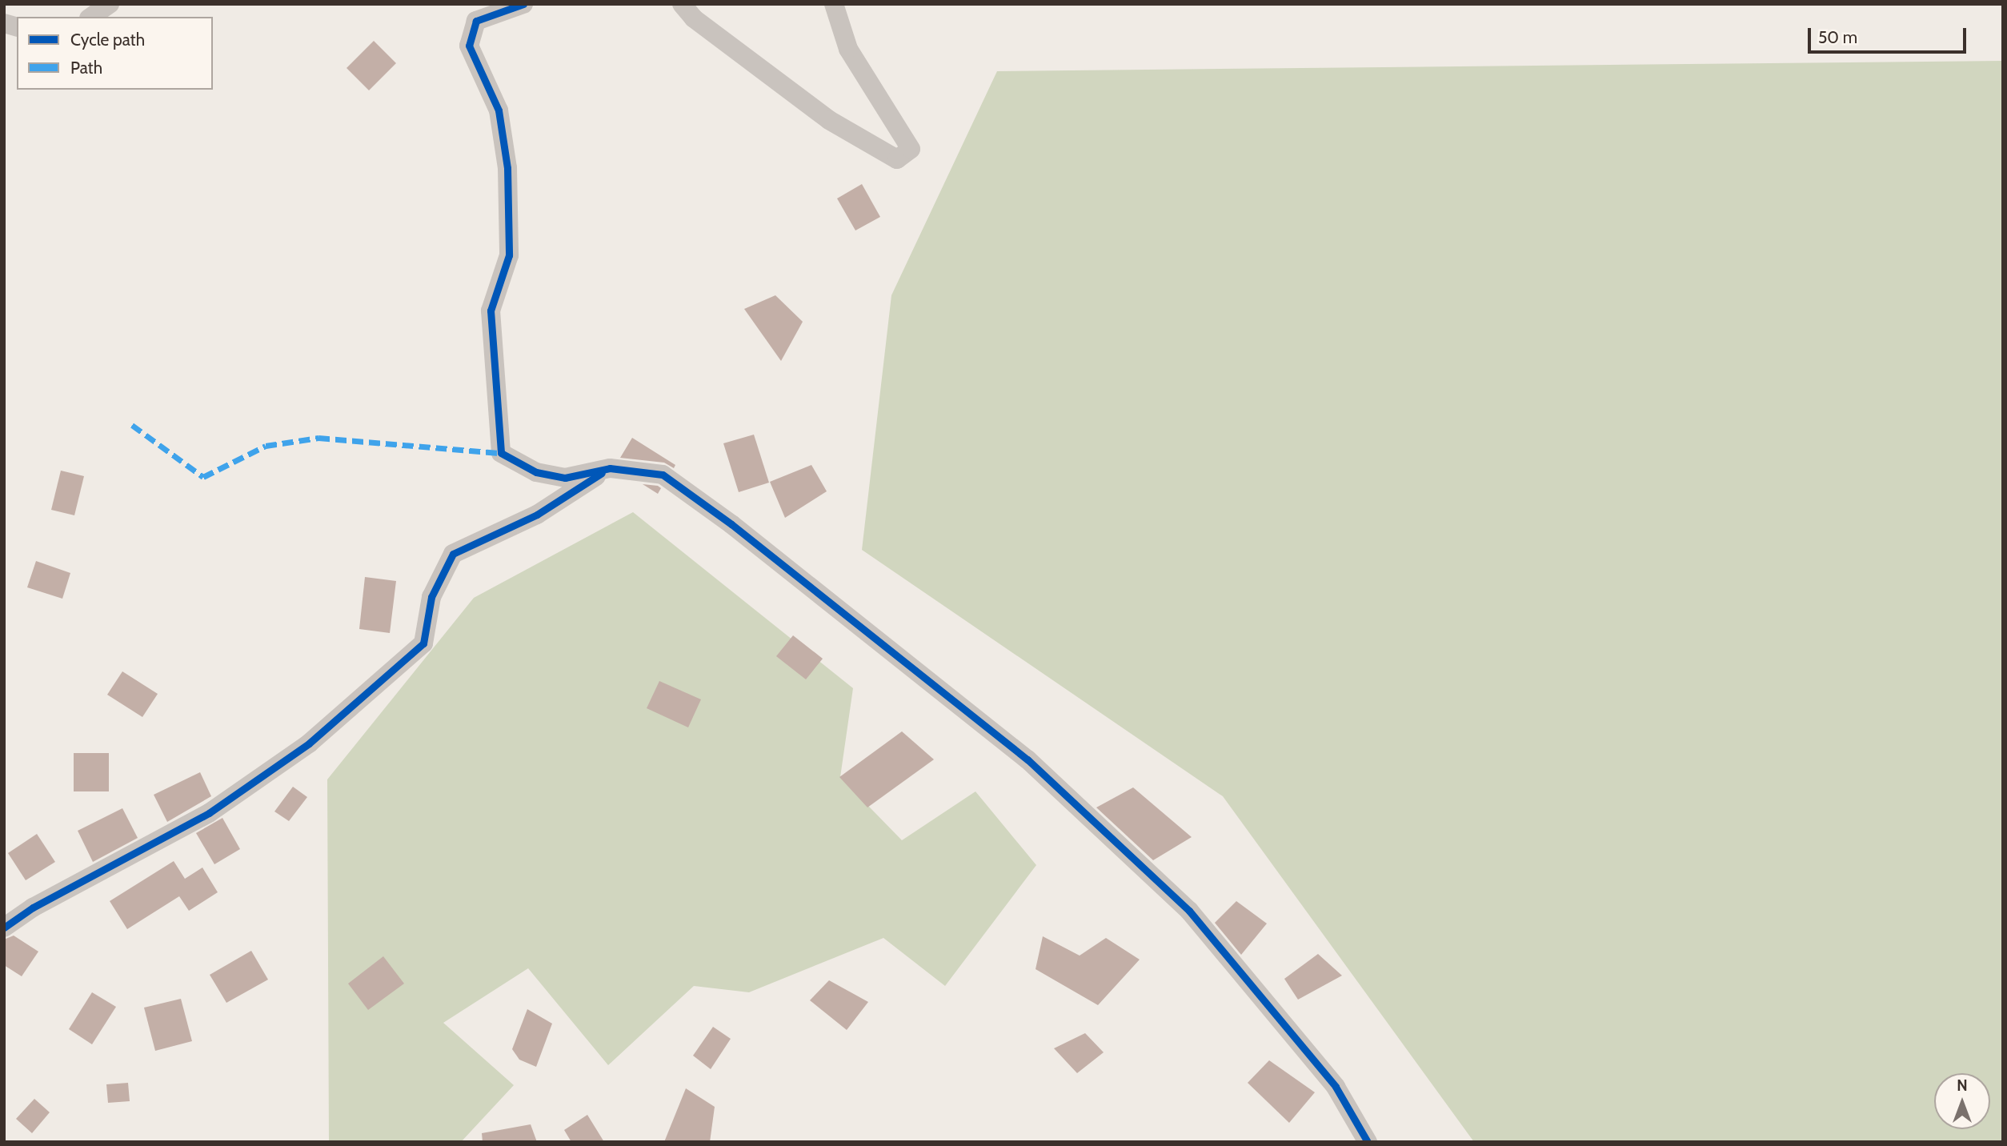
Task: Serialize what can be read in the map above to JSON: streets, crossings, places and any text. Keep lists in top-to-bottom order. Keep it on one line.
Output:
{"legend":["Cycle path","Path"],"scale_bar":"50 m","north":"top"}
